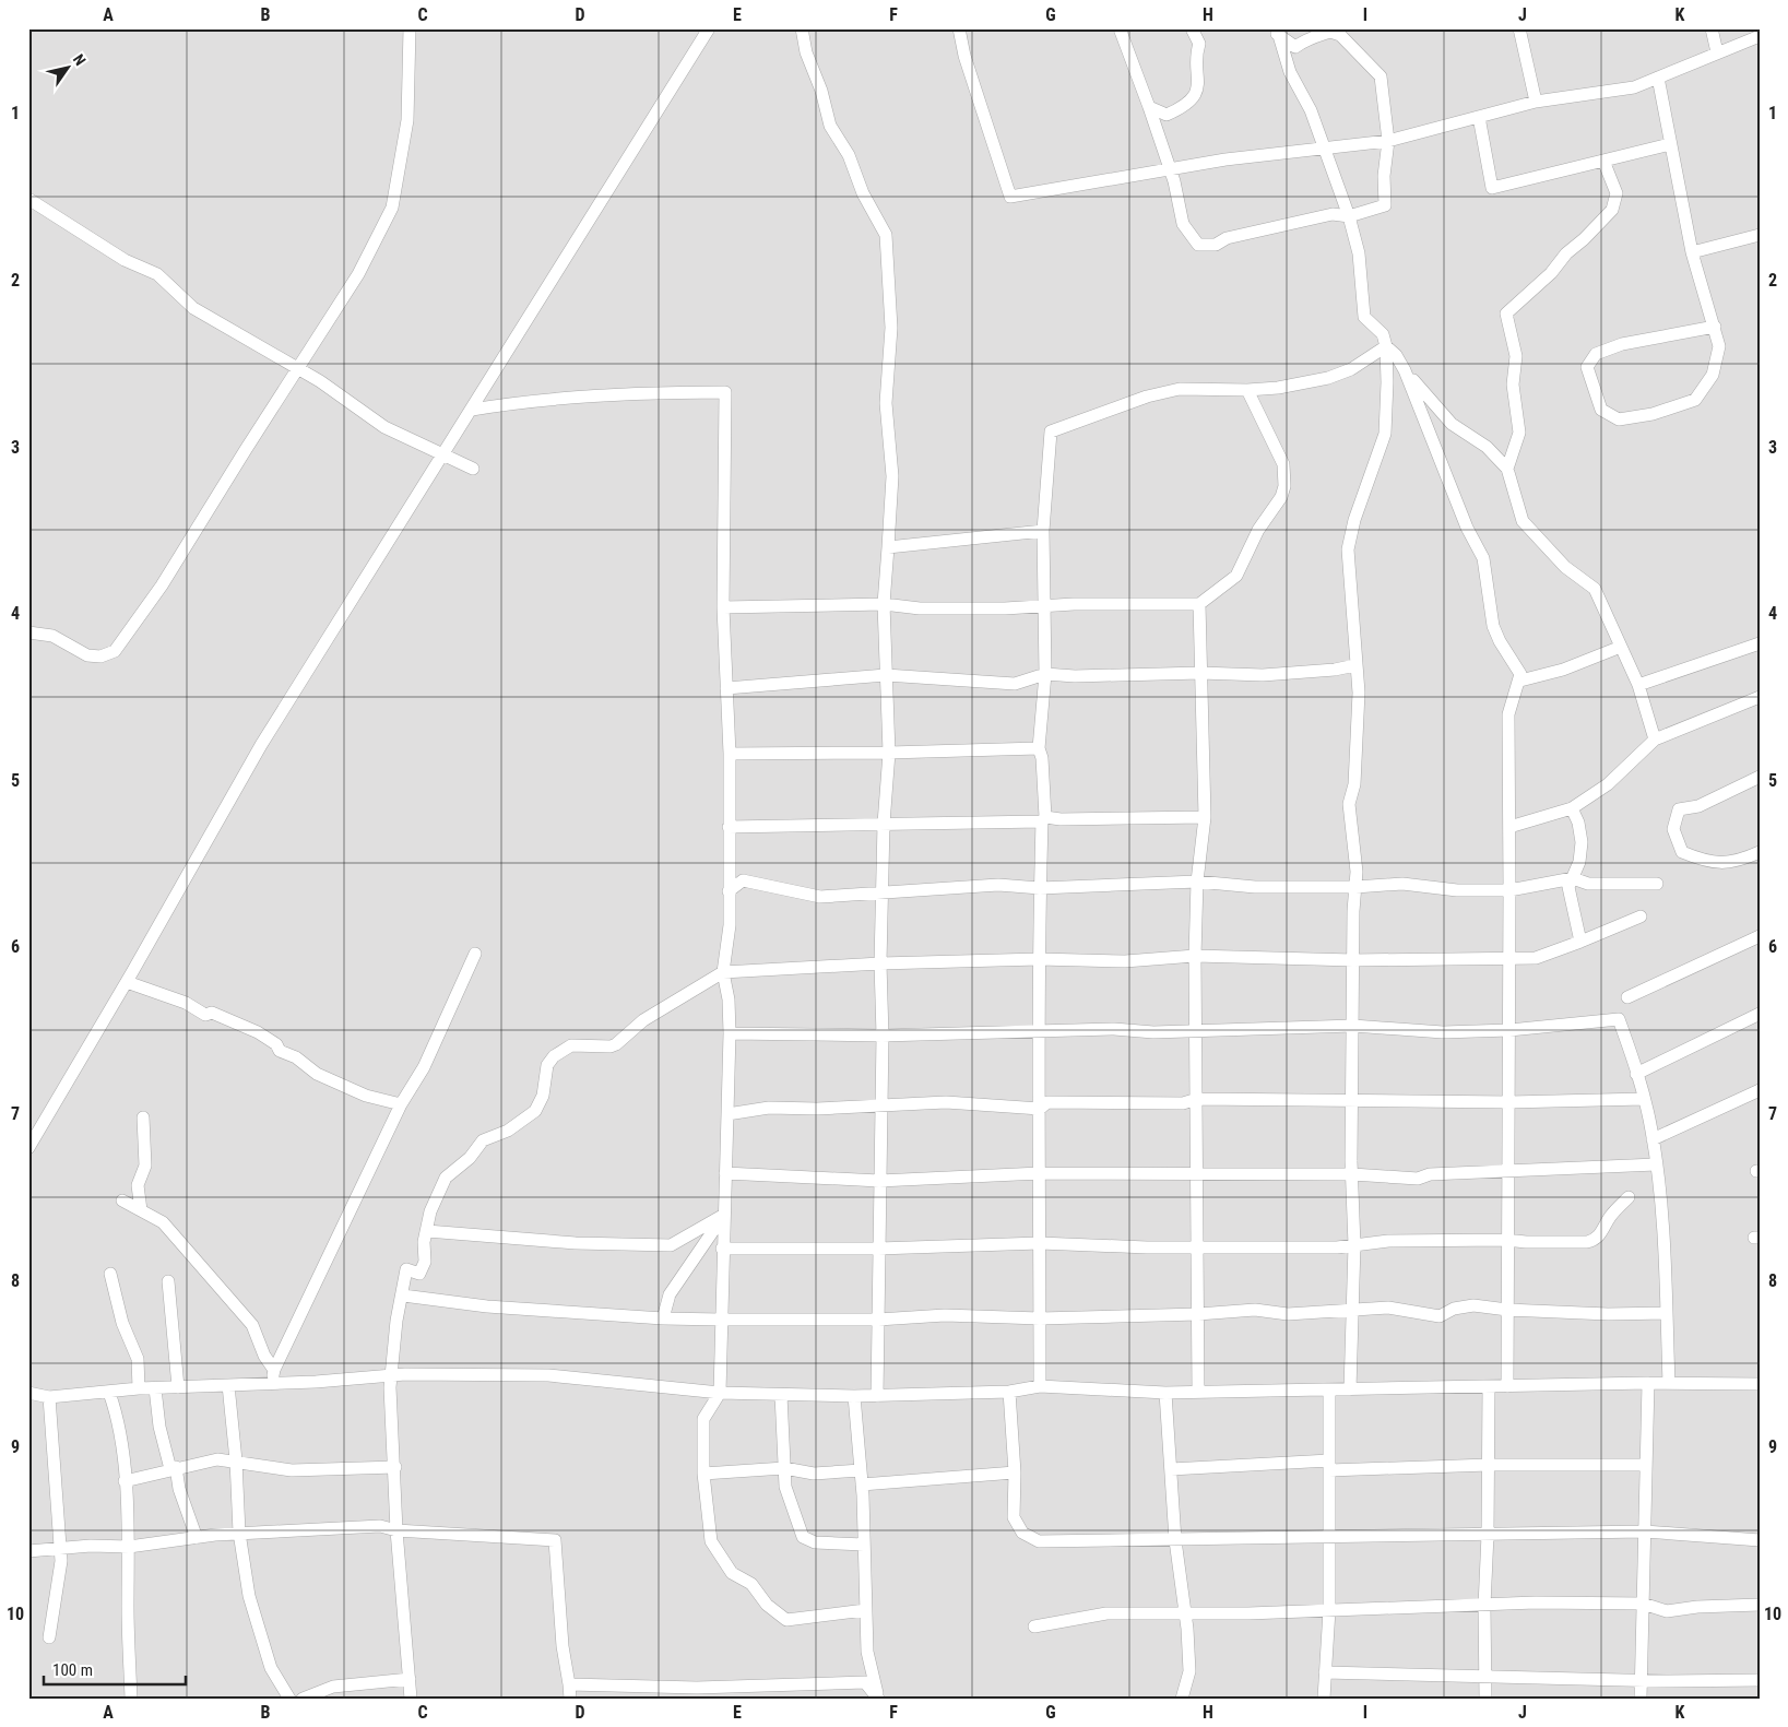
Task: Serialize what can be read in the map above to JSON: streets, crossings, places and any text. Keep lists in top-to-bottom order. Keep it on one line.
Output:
{"scale_bar":"100 m","north":"top right","grid":{"columns":["A","B","C","D","E","F","G","H","I","J","K"],"rows":["1","2","3","4","5","6","7","8","9","10"]}}
